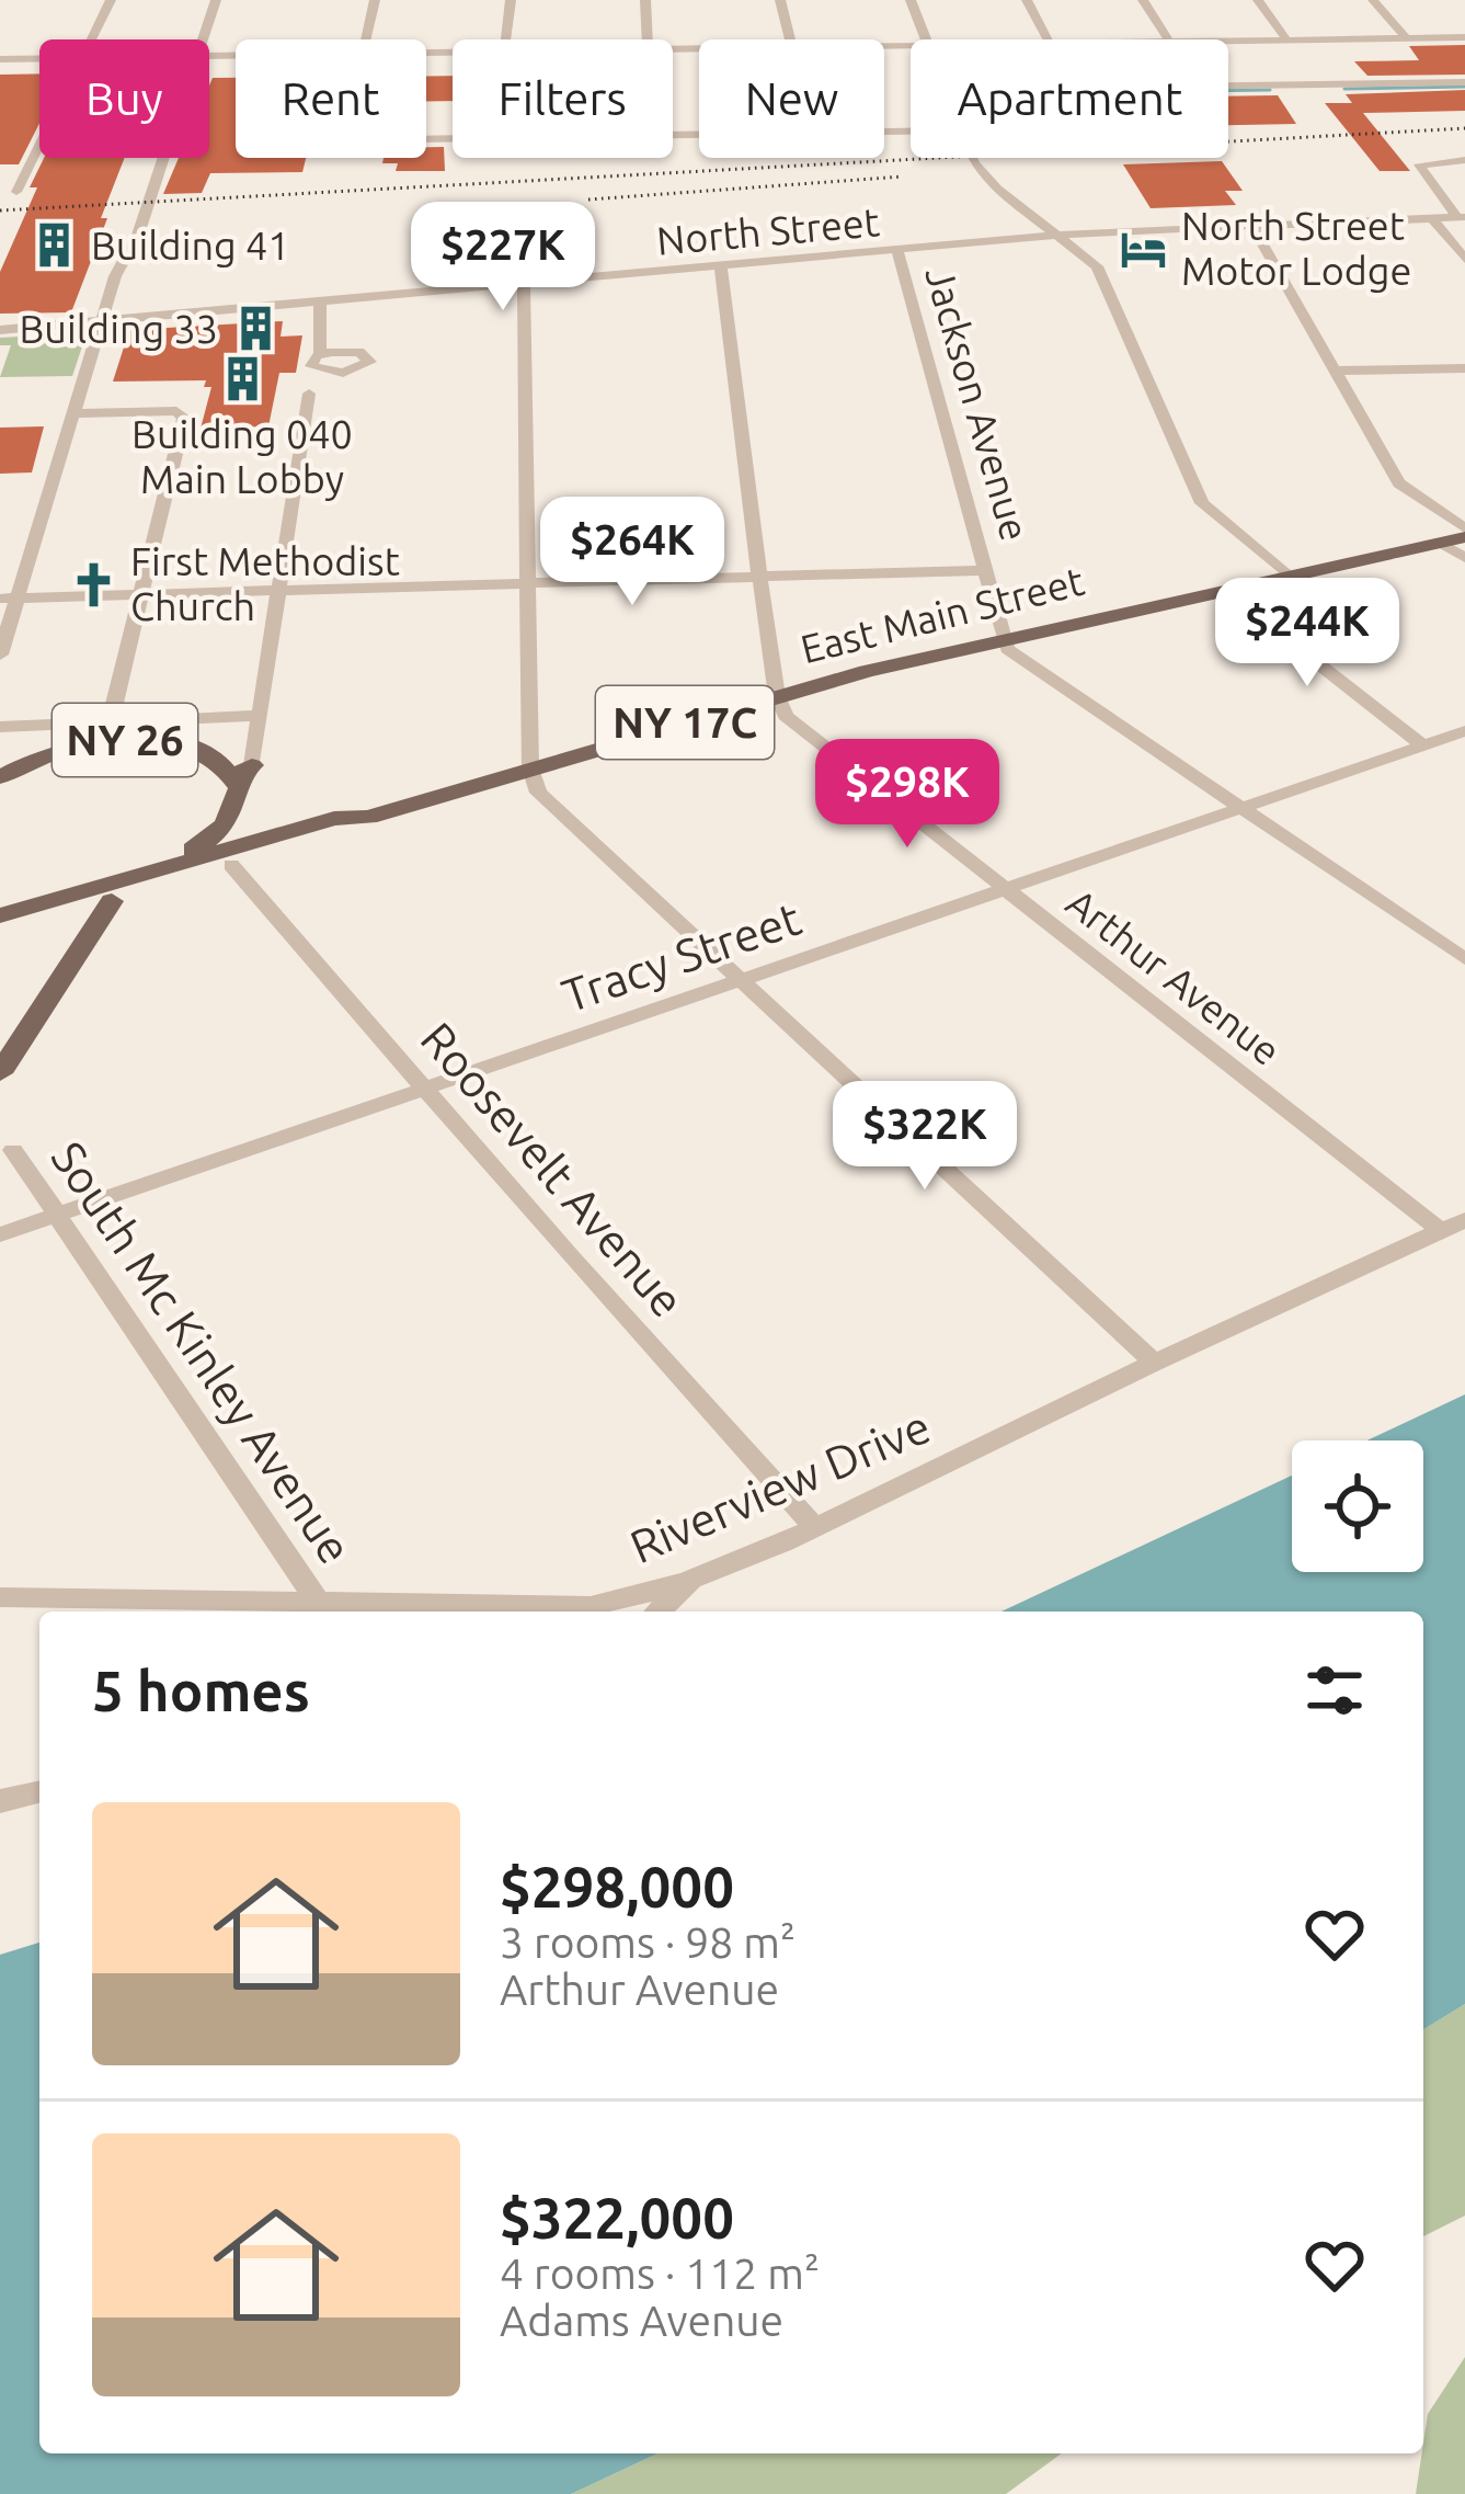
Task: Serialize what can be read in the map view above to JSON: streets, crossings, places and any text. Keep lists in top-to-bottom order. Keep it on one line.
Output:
{"streets":{"main road":["East Main Street","NY 17C","NY 26"],"street":["North Street","Jackson Avenue","Tracy Street","Arthur Avenue","Roosevelt Avenue","South Mc Kinley Avenue","Riverview Drive"]},"crossings":[["North Street","Jackson Avenue"],["Jackson Avenue","East Main Street"],["East Main Street","NY 26"],["East Main Street","Arthur Avenue"],["East Main Street","Roosevelt Avenue"],["Tracy Street","Arthur Avenue"],["Tracy Street","Roosevelt Avenue"],["Tracy Street","South Mc Kinley Avenue"],["Arthur Avenue","Riverview Drive"],["Roosevelt Avenue","Riverview Drive"],["South Mc Kinley Avenue","Riverview Drive"]],"places":{"building":["Building 41","Building 33","Building 040 Main Lobby"],"hotel":["North Street Motor Lodge"],"church":["First Methodist Church"]},"page":{"chip":["Buy","Rent","Filters","New","Apartment"],"price":["$227K","$264K","$244K","$298K","$322K"],"heading":"5 homes","list":[{"name":"$298,000","note":"3 rooms · 98 m² · Arthur Avenue"},{"name":"$322,000","note":"4 rooms · 112 m² · Adams Avenue"}]}}
